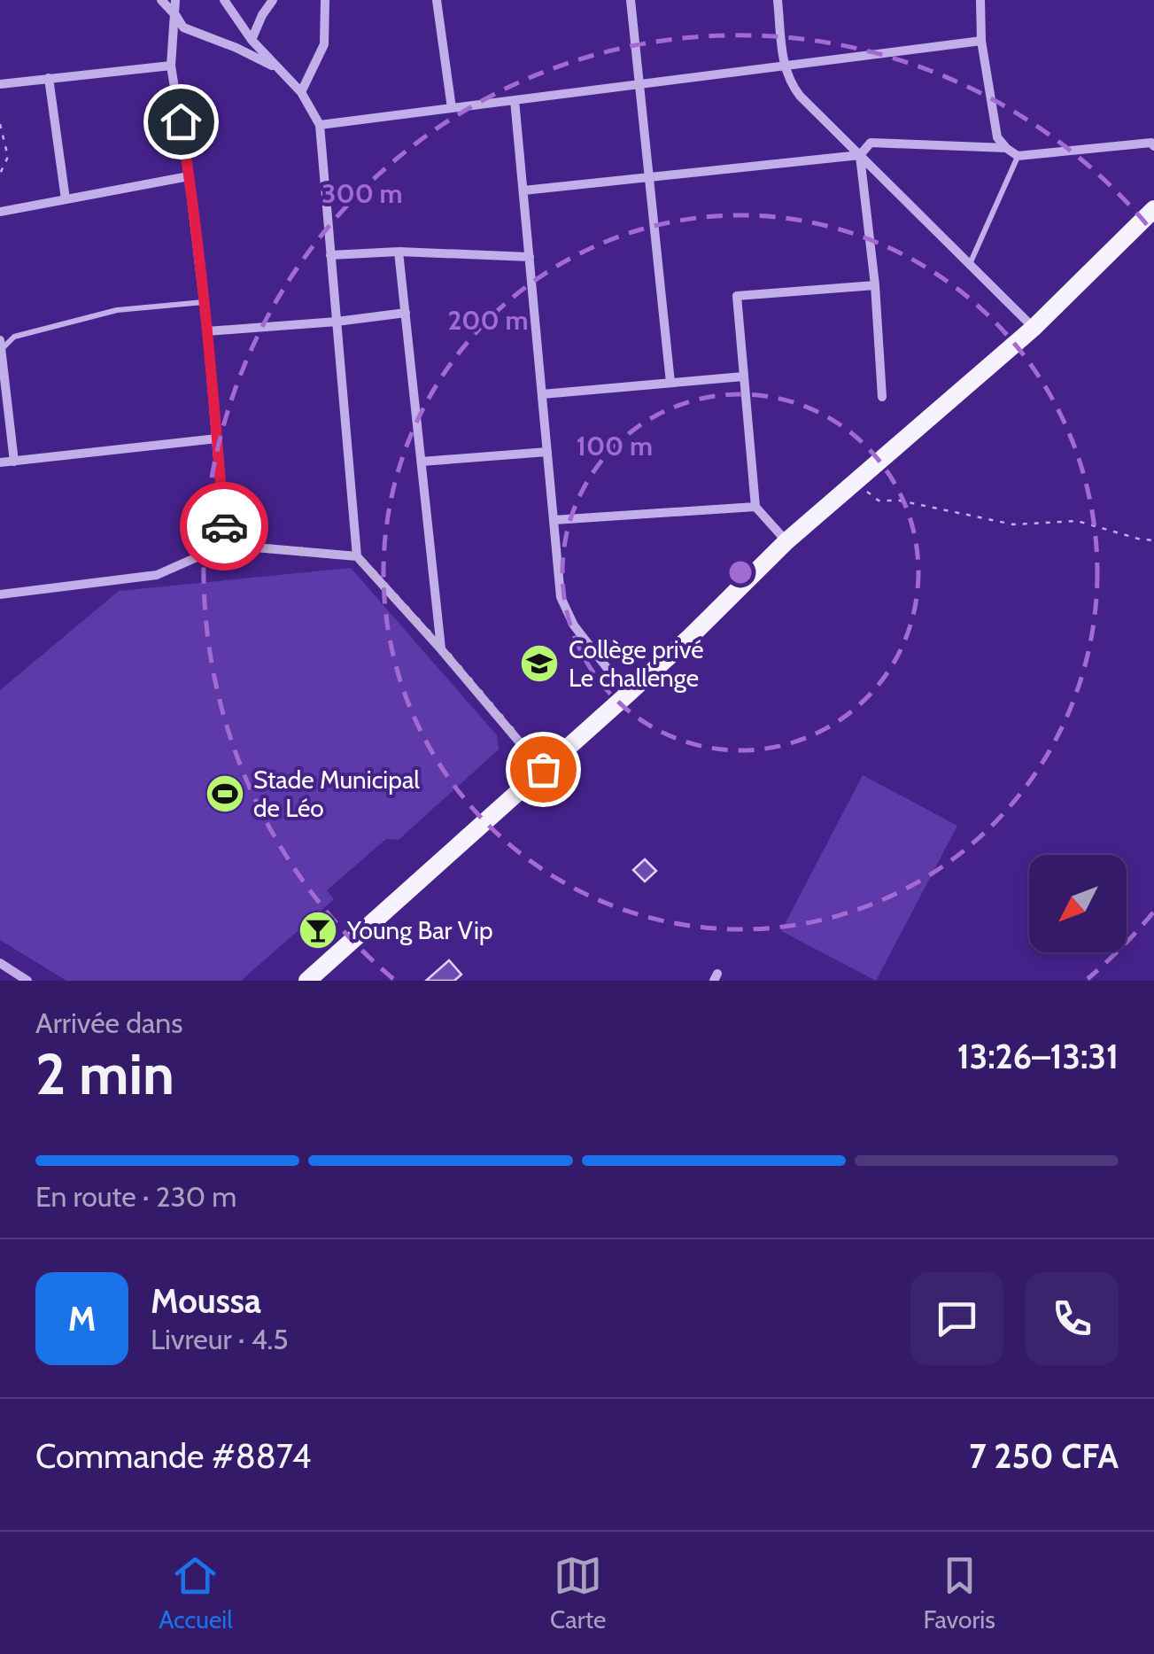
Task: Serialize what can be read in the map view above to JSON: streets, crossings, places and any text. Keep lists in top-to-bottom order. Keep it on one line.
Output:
{"places":{"school or university":["Collège privé Le challenge"],"sports":["Stade Municipal de Léo"],"bar":["Young Bar Vip"]},"north":"bottom left","page":{"heading":["2 min","Arrivée dans","13:26–13:31"],"panel":["Moussa","Livreur · 4.5","Commande #8874","7 250 CFA"],"bar":"En route · 230 m","round":"M","tabs":["Accueil","Carte","Favoris"]},"rings":["300 m","200 m","100 m"]}
